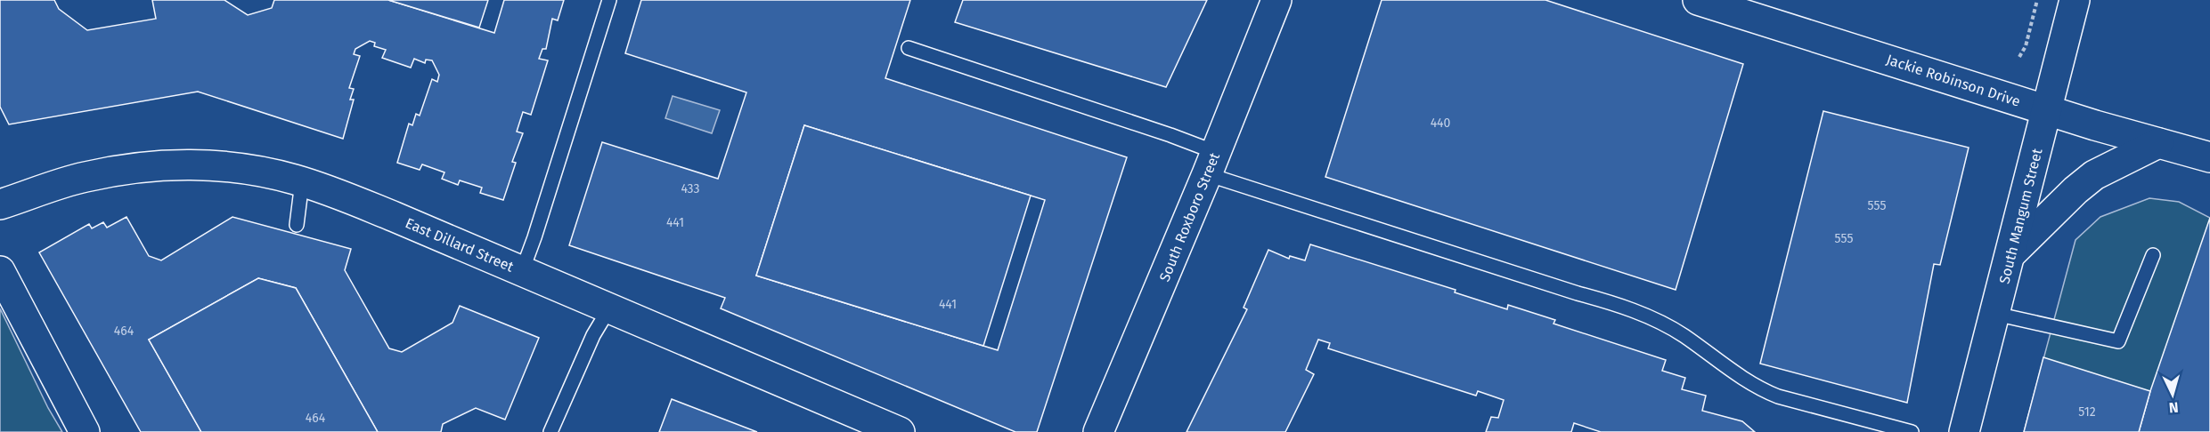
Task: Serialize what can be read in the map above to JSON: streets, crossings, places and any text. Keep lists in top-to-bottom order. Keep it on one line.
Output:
{"streets":{"main road":["Jackie Robinson Drive","South Mangum Street","South Roxboro Street","East Dillard Street"]},"crossings":[["Jackie Robinson Drive","South Mangum Street"]],"house_numbers":["440","433","555","441","555","441","464","512","464"],"north":"bottom"}
